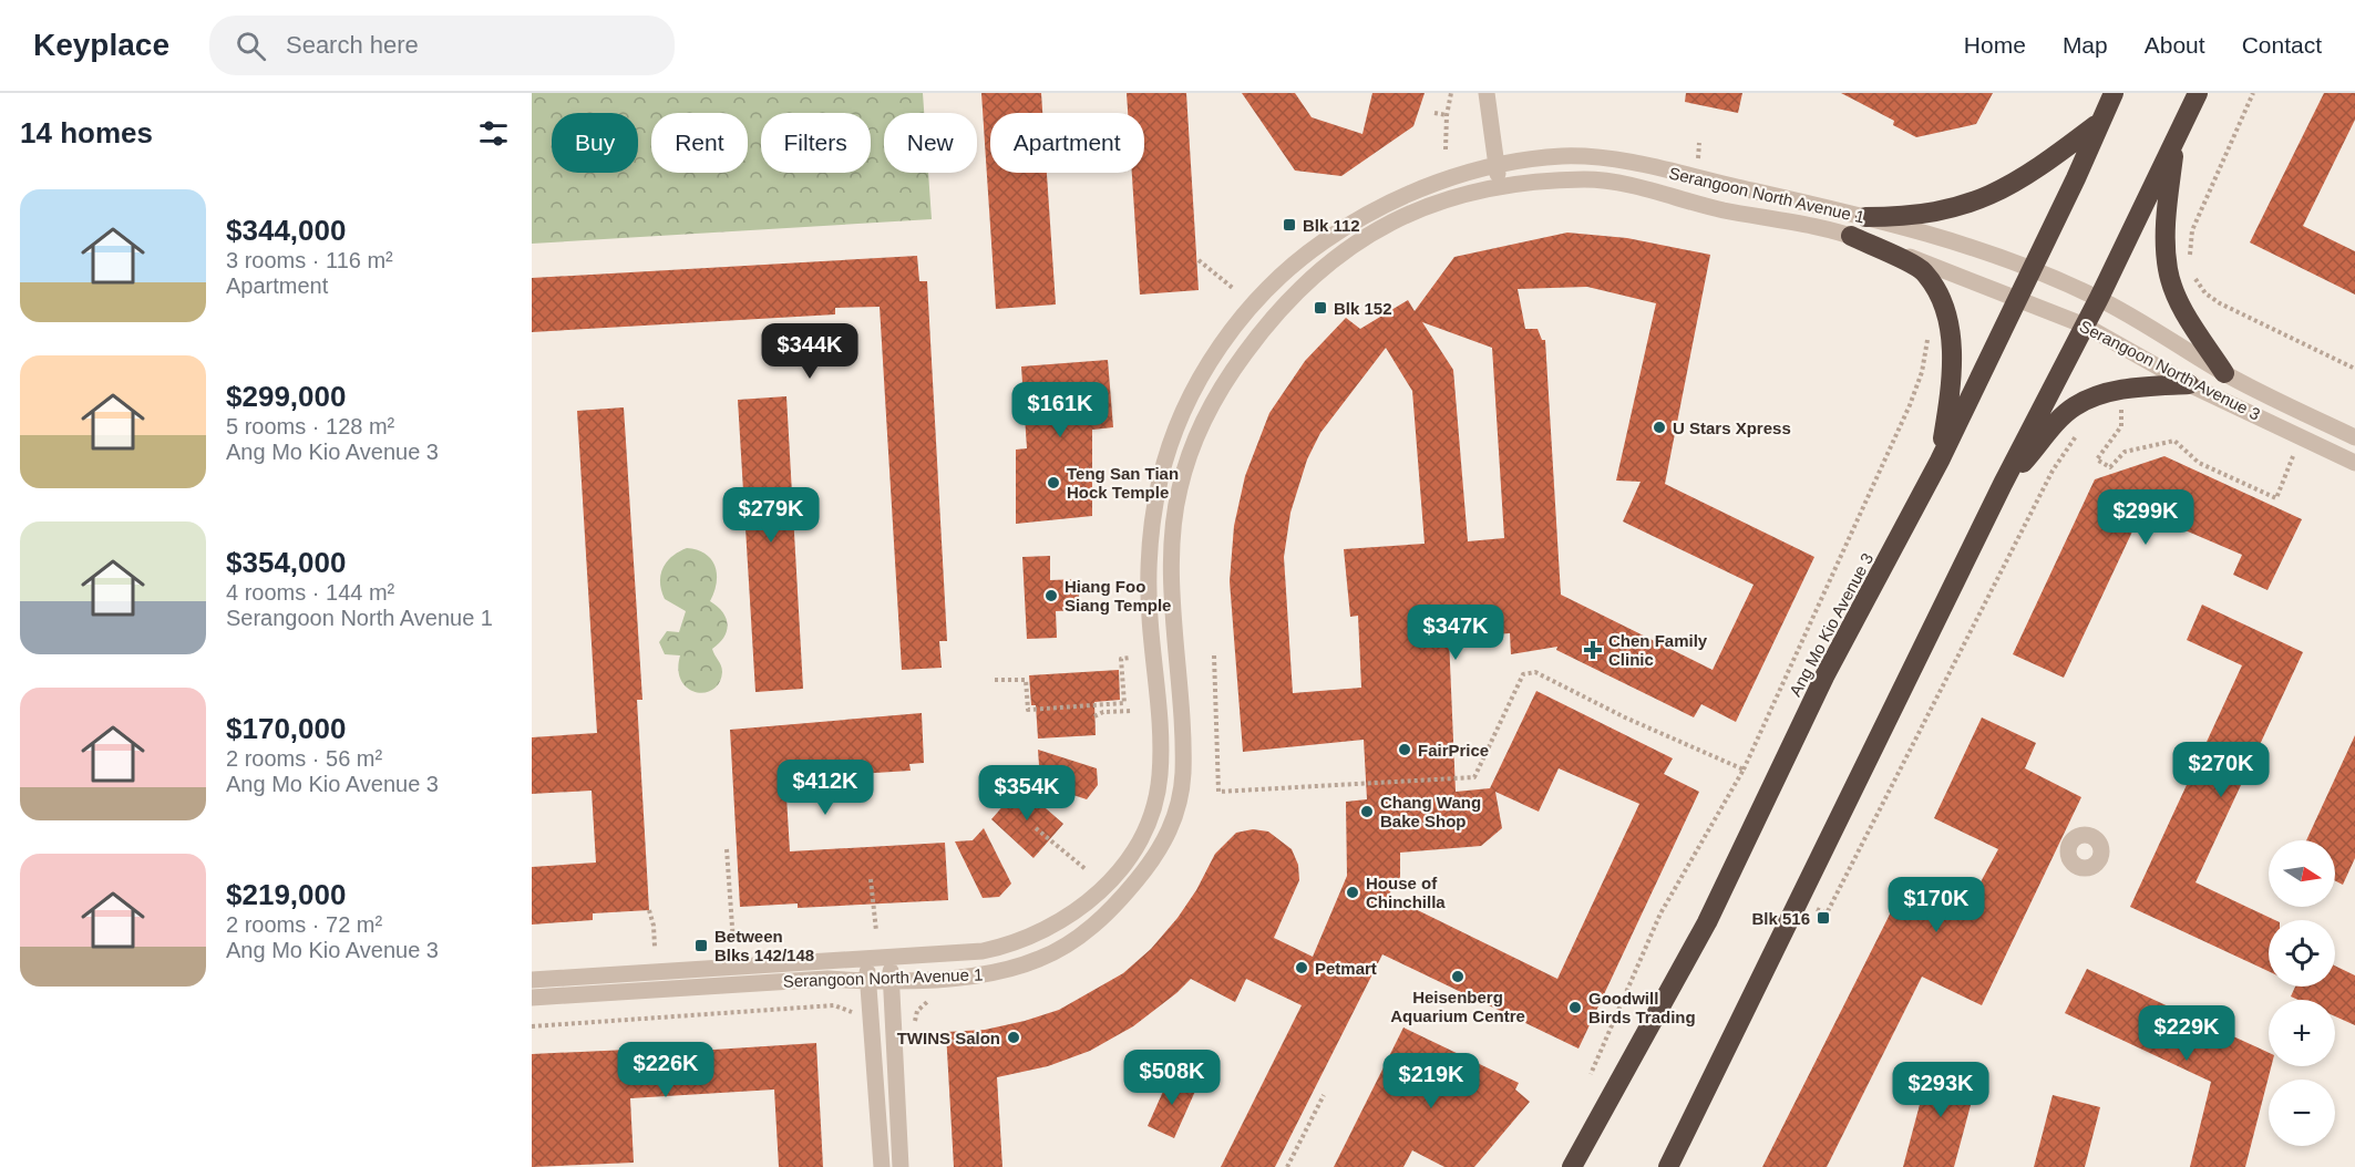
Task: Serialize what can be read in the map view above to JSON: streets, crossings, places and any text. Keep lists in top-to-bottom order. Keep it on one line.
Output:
{"streets":{"highway":["Ang Mo Kio Avenue 3"],"street":["Serangoon North Avenue 1","Serangoon North Avenue 3"]},"crossings":[["Serangoon North Avenue 1","Serangoon North Avenue 3"],["Serangoon North Avenue 1","Ang Mo Kio Avenue 3"],["Serangoon North Avenue 3","Ang Mo Kio Avenue 3"]],"places":{"transit":["Blk 112","Blk 152","Blk 516","Between Blks 142/148"],"other":["U Stars Xpress","Teng San Tian Hock Temple","Hiang Foo Siang Temple","FairPrice","Chang Wang Bake Shop","House of Chinchilla","Petmart","Heisenberg Aquarium Centre","Goodwill Birds Trading","TWINS Salon"],"health":["Chen Family Clinic"]},"north":"right","page":{"header":"Keyplace","search":"Search here","nav":["Home","Map","About","Contact"],"heading":"14 homes","chip":["Buy","Rent","Filters","New","Apartment"],"list":[{"name":"$344,000","note":"3 rooms · 116 m² · Apartment"},{"name":"$299,000","note":"5 rooms · 128 m² · Ang Mo Kio Avenue 3"},{"name":"$354,000","note":"4 rooms · 144 m² · Serangoon North Avenue 1"},{"name":"$170,000","note":"2 rooms · 56 m² · Ang Mo Kio Avenue 3"},{"name":"$219,000","note":"2 rooms · 72 m² · Ang Mo Kio Avenue 3"}],"price":["$344K","$161K","$279K","$299K","$347K","$270K","$412K","$354K","$170K","$229K","$226K","$508K","$219K","$293K"],"map_buttons":["+","−"]}}
